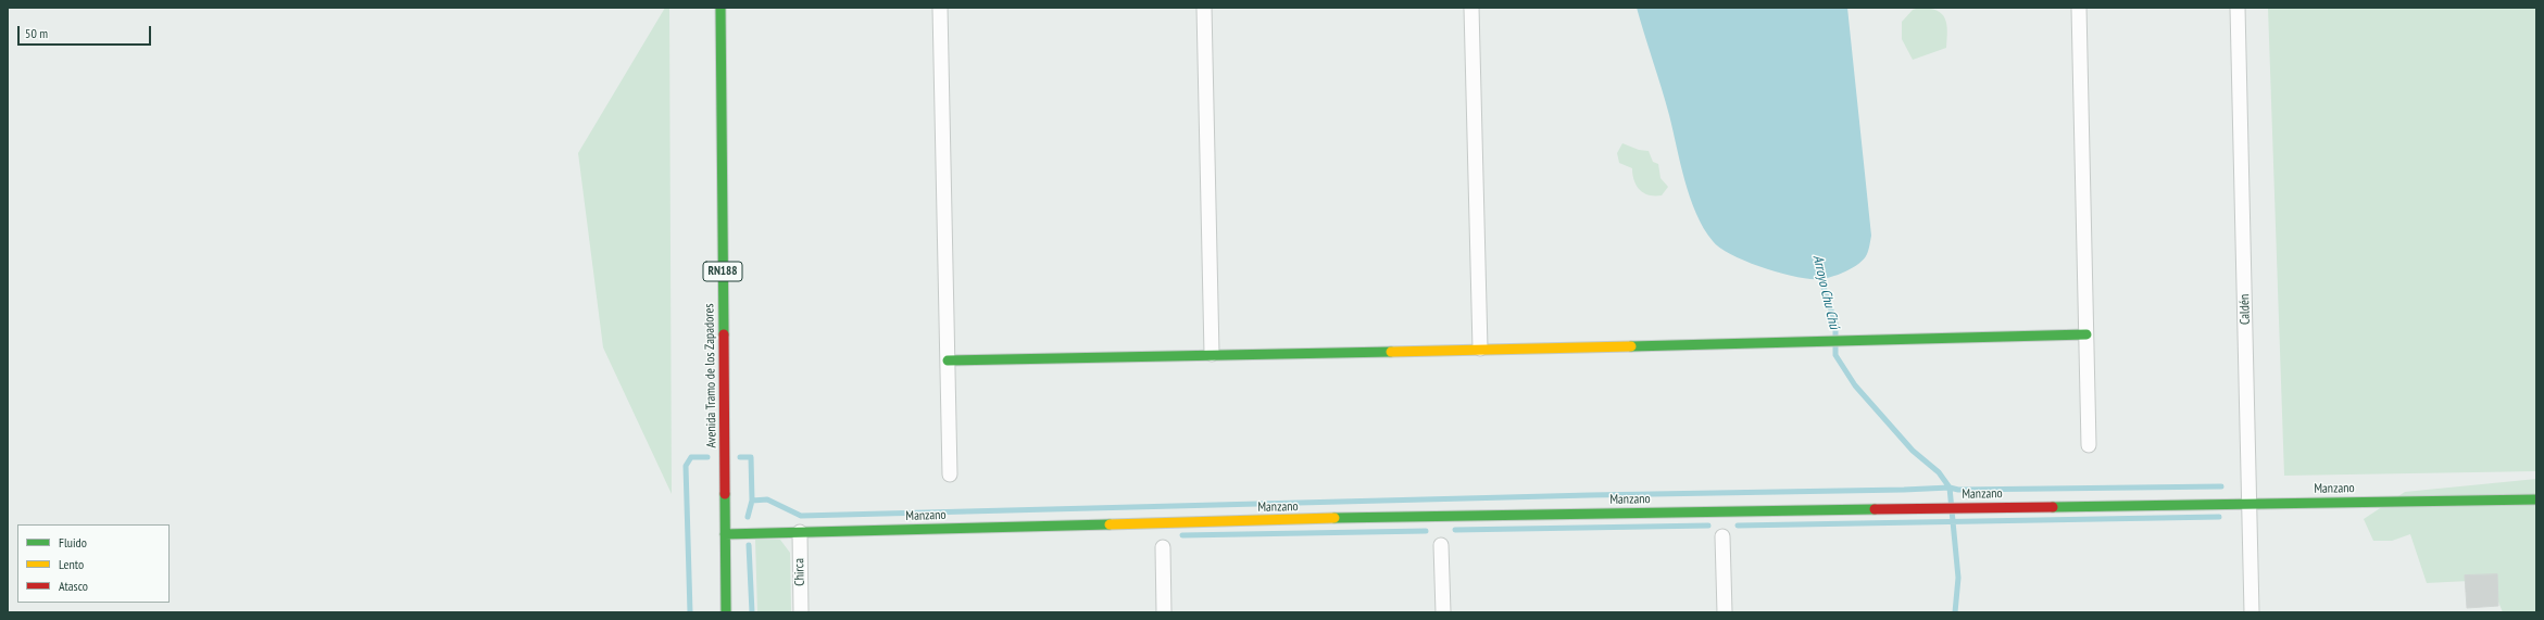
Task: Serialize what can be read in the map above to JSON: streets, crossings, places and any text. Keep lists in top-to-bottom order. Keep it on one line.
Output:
{"streets":{"main road":["RN188","Avenida Tramo de los Zapadores","Manzano"],"street":["Caldén","Chirca"]},"crossings":[["Caldén","Manzano"],["Avenida Tramo de los Zapadores","Manzano"],["Manzano","Chirca"]],"water":["Arroyo Chu Chú"],"legend":["Fluido","Lento","Atasco"],"scale_bar":"50 m"}
